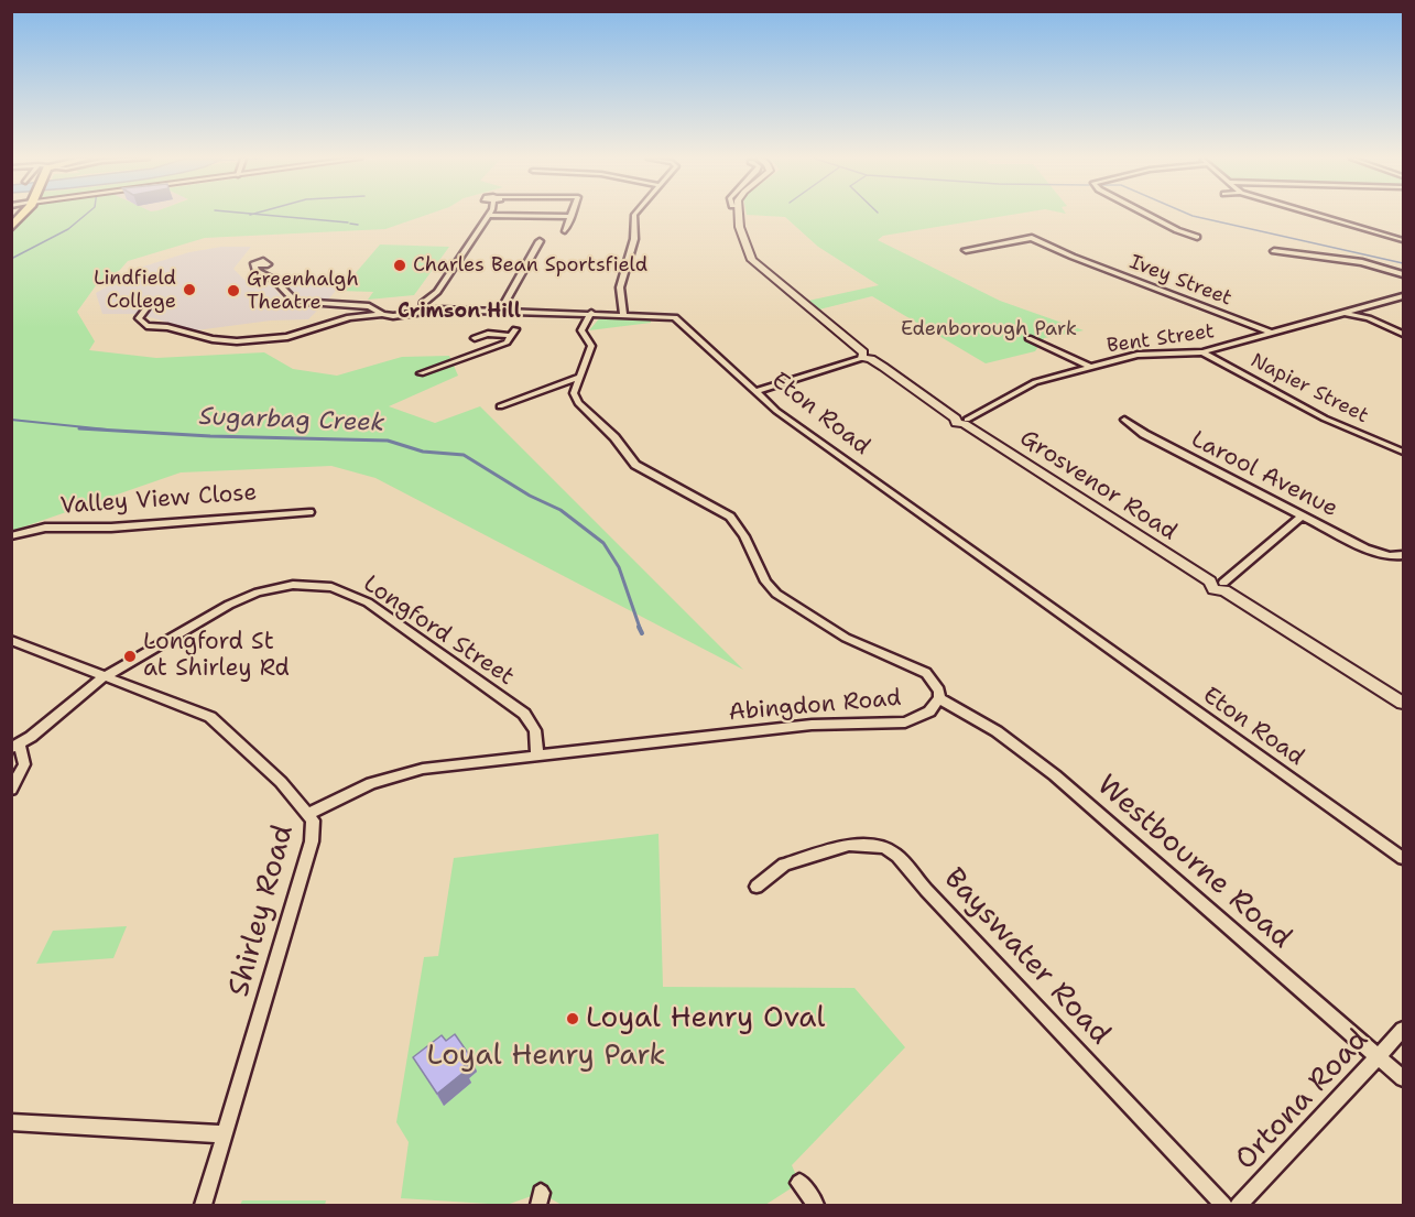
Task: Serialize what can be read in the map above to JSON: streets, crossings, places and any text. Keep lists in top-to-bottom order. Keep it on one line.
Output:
{"streets":{"street":["Ivey Street","Bent Street","Napier Street","Eton Road","Larool Avenue","Grosvenor Road","Valley View Close","Longford Street","Abingdon Road","Westbourne Road","Shirley Road","Bayswater Road","Ortona Road"]},"crossings":[["Ivey Street","Bent Street"],["Bent Street","Napier Street"],["Bent Street","Grosvenor Road"],["Eton Road","Abingdon Road"],["Longford Street","Abingdon Road"],["Longford Street","Shirley Road"],["Abingdon Road","Westbourne Road"],["Abingdon Road","Shirley Road"],["Westbourne Road","Ortona Road"]],"districts":["Crimson Hill"],"water":["Sugarbag Creek"],"parks":["Edenborough Park","Loyal Henry Park"],"places":["Charles Bean Sportsfield","Lindfield College","Greenhalgh Theatre","Longford St at Shirley Rd","Loyal Henry Oval"]}
